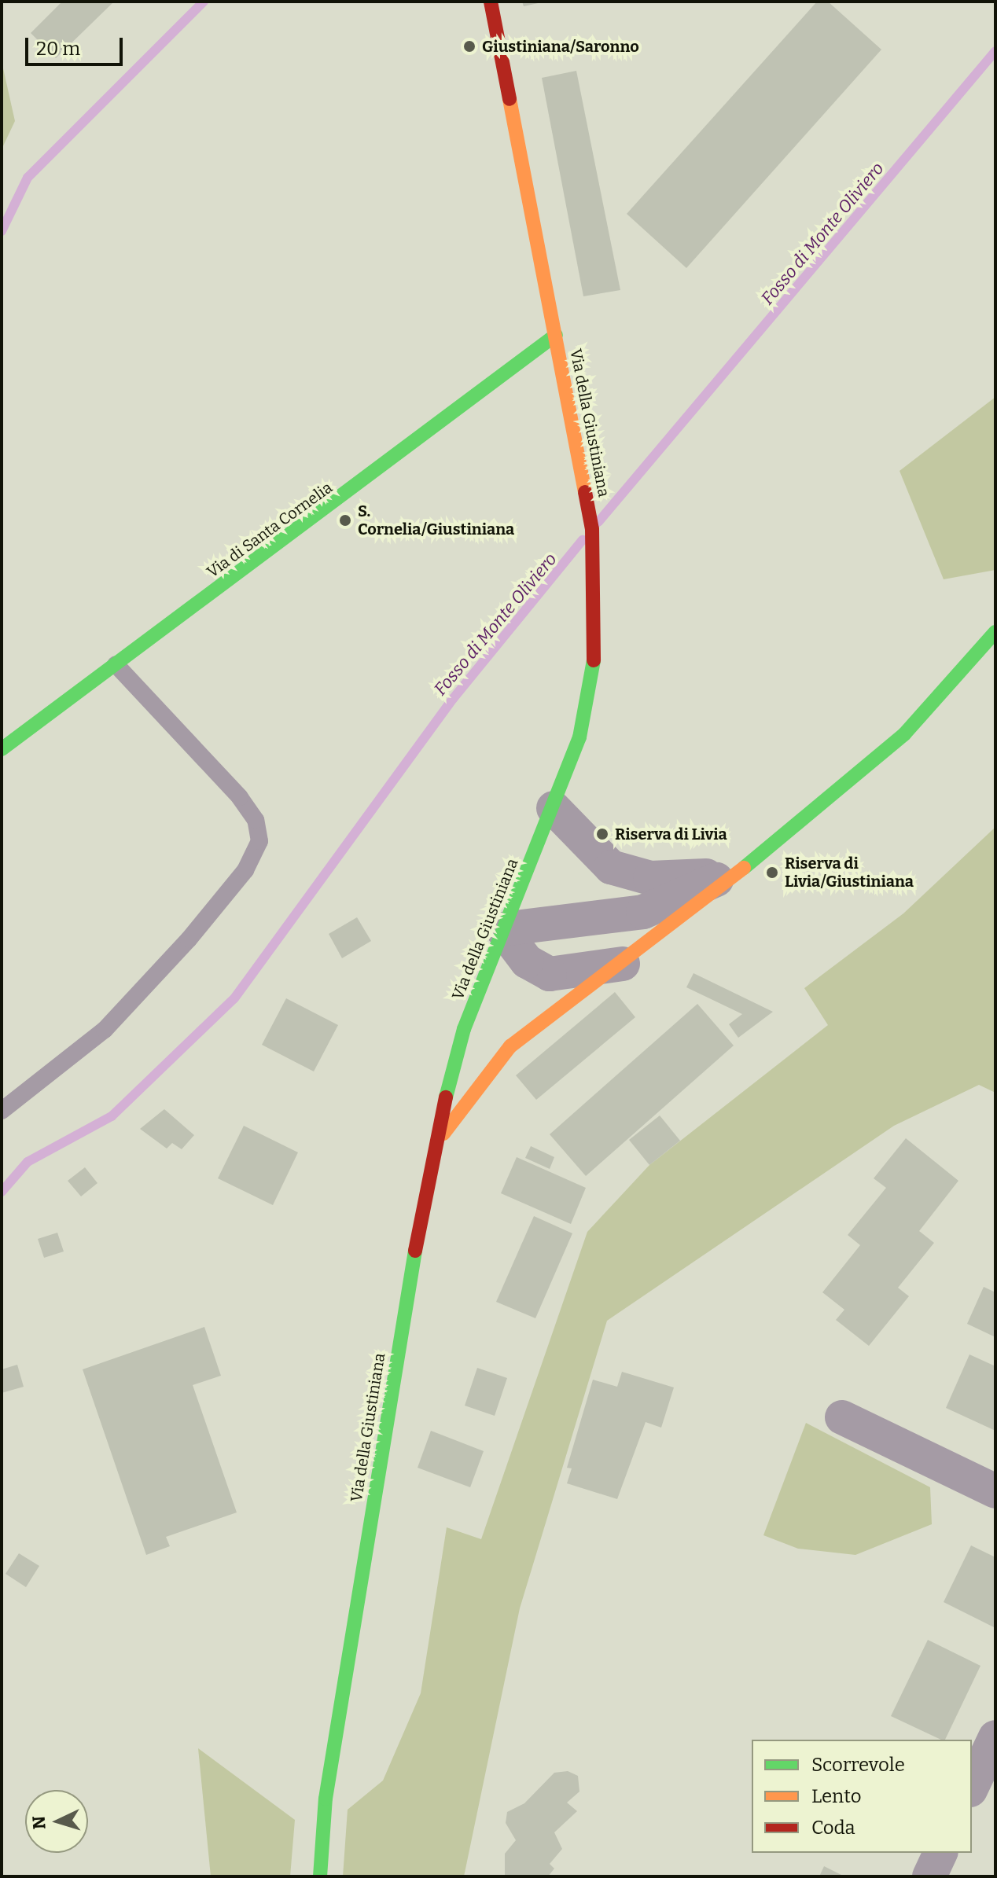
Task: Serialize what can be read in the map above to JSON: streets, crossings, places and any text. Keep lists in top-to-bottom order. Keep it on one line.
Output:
{"streets":{"street":["Via della Giustiniana","Via di Santa Cornelia"]},"crossings":[["Via della Giustiniana","Via di Santa Cornelia"]],"water":["Fosso di Monte Oliviero"],"places":["Giustiniana/Saronno","S. Cornelia/Giustiniana","Riserva di Livia","Riserva di Livia/Giustiniana"],"legend":["Scorrevole","Lento","Coda"],"scale_bar":"20 m","north":"left"}
